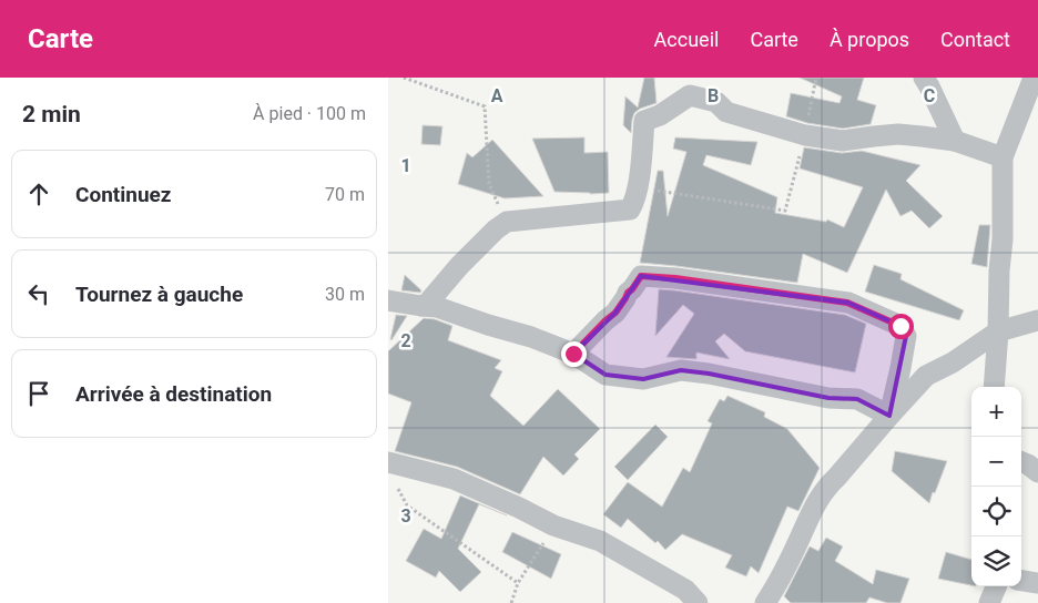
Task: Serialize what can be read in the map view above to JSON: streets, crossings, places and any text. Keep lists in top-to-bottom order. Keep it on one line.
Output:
{"page":{"header":"Carte","nav":["Accueil","Carte","À propos","Contact"],"heading":["2 min","À pied · 100 m"],"list":[["Continuez","70 m"],["Tournez à gauche","30 m"],"Arrivée à destination"],"map_buttons":["+","−"]},"grid":{"columns":["A","B","C"],"rows":["1","2","3"]}}
